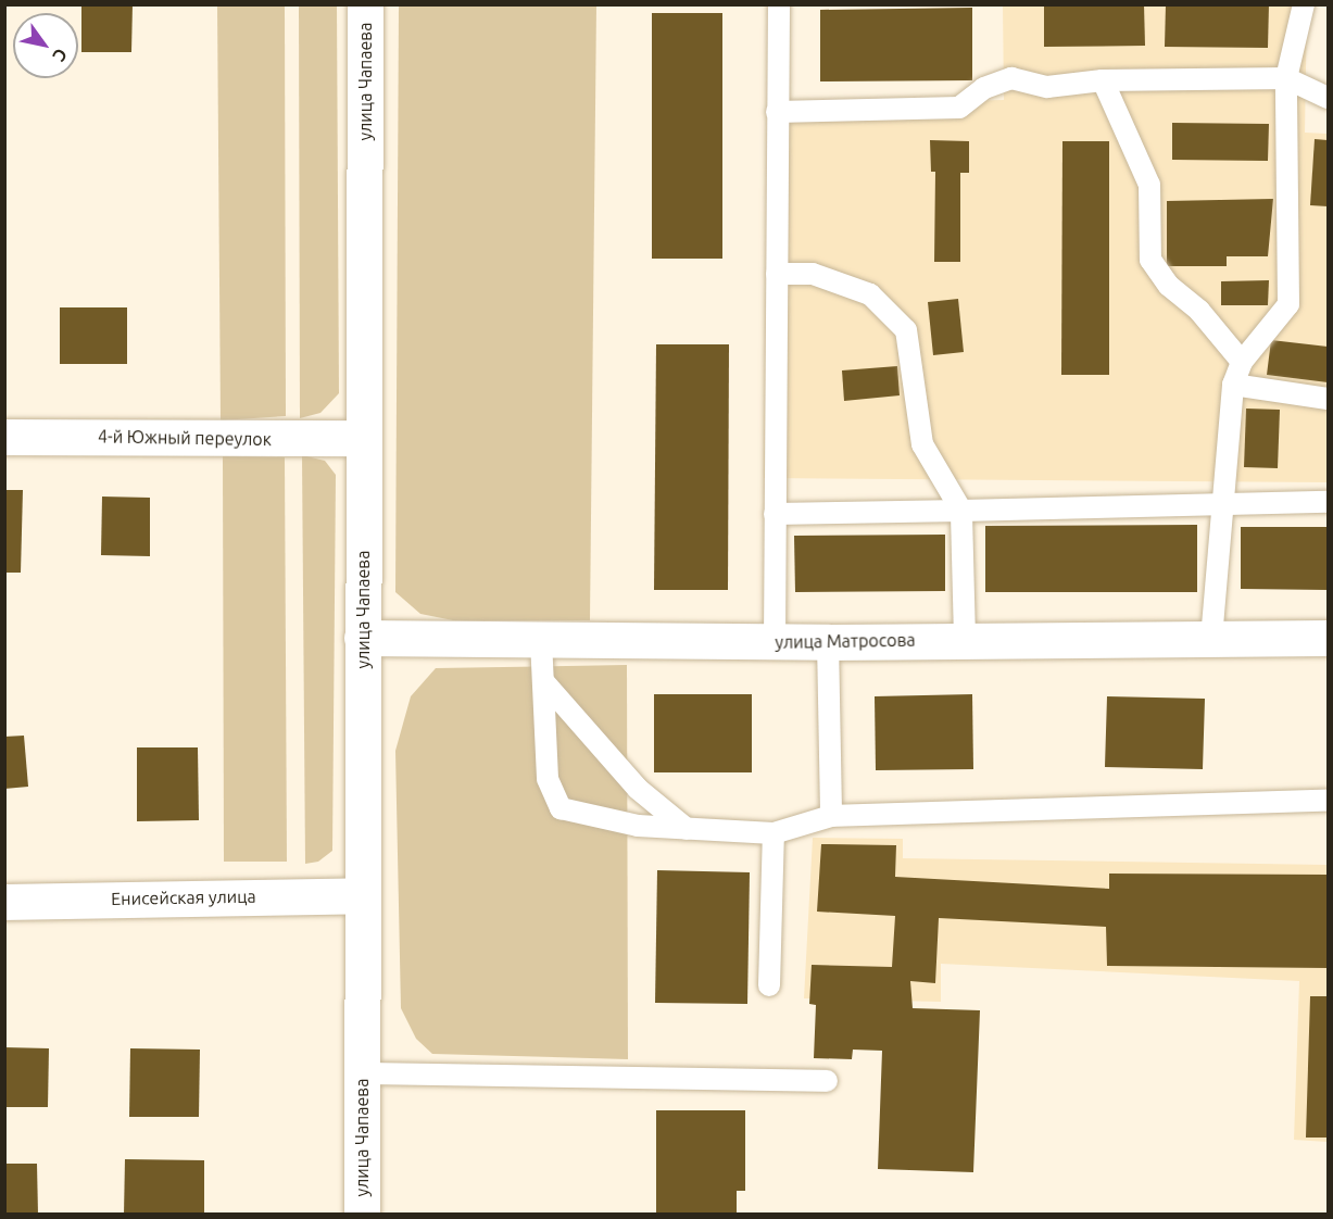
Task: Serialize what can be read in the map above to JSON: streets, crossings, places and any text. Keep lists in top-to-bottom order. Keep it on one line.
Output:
{"streets":{"street":["улица Чапаева","4-й Южный переулок","улица Матросова","Енисейская улица"]},"crossings":[["улица Чапаева","4-й Южный переулок"],["улица Чапаева","улица Матросова"],["улица Чапаева","Енисейская улица"]],"north":"bottom right"}
